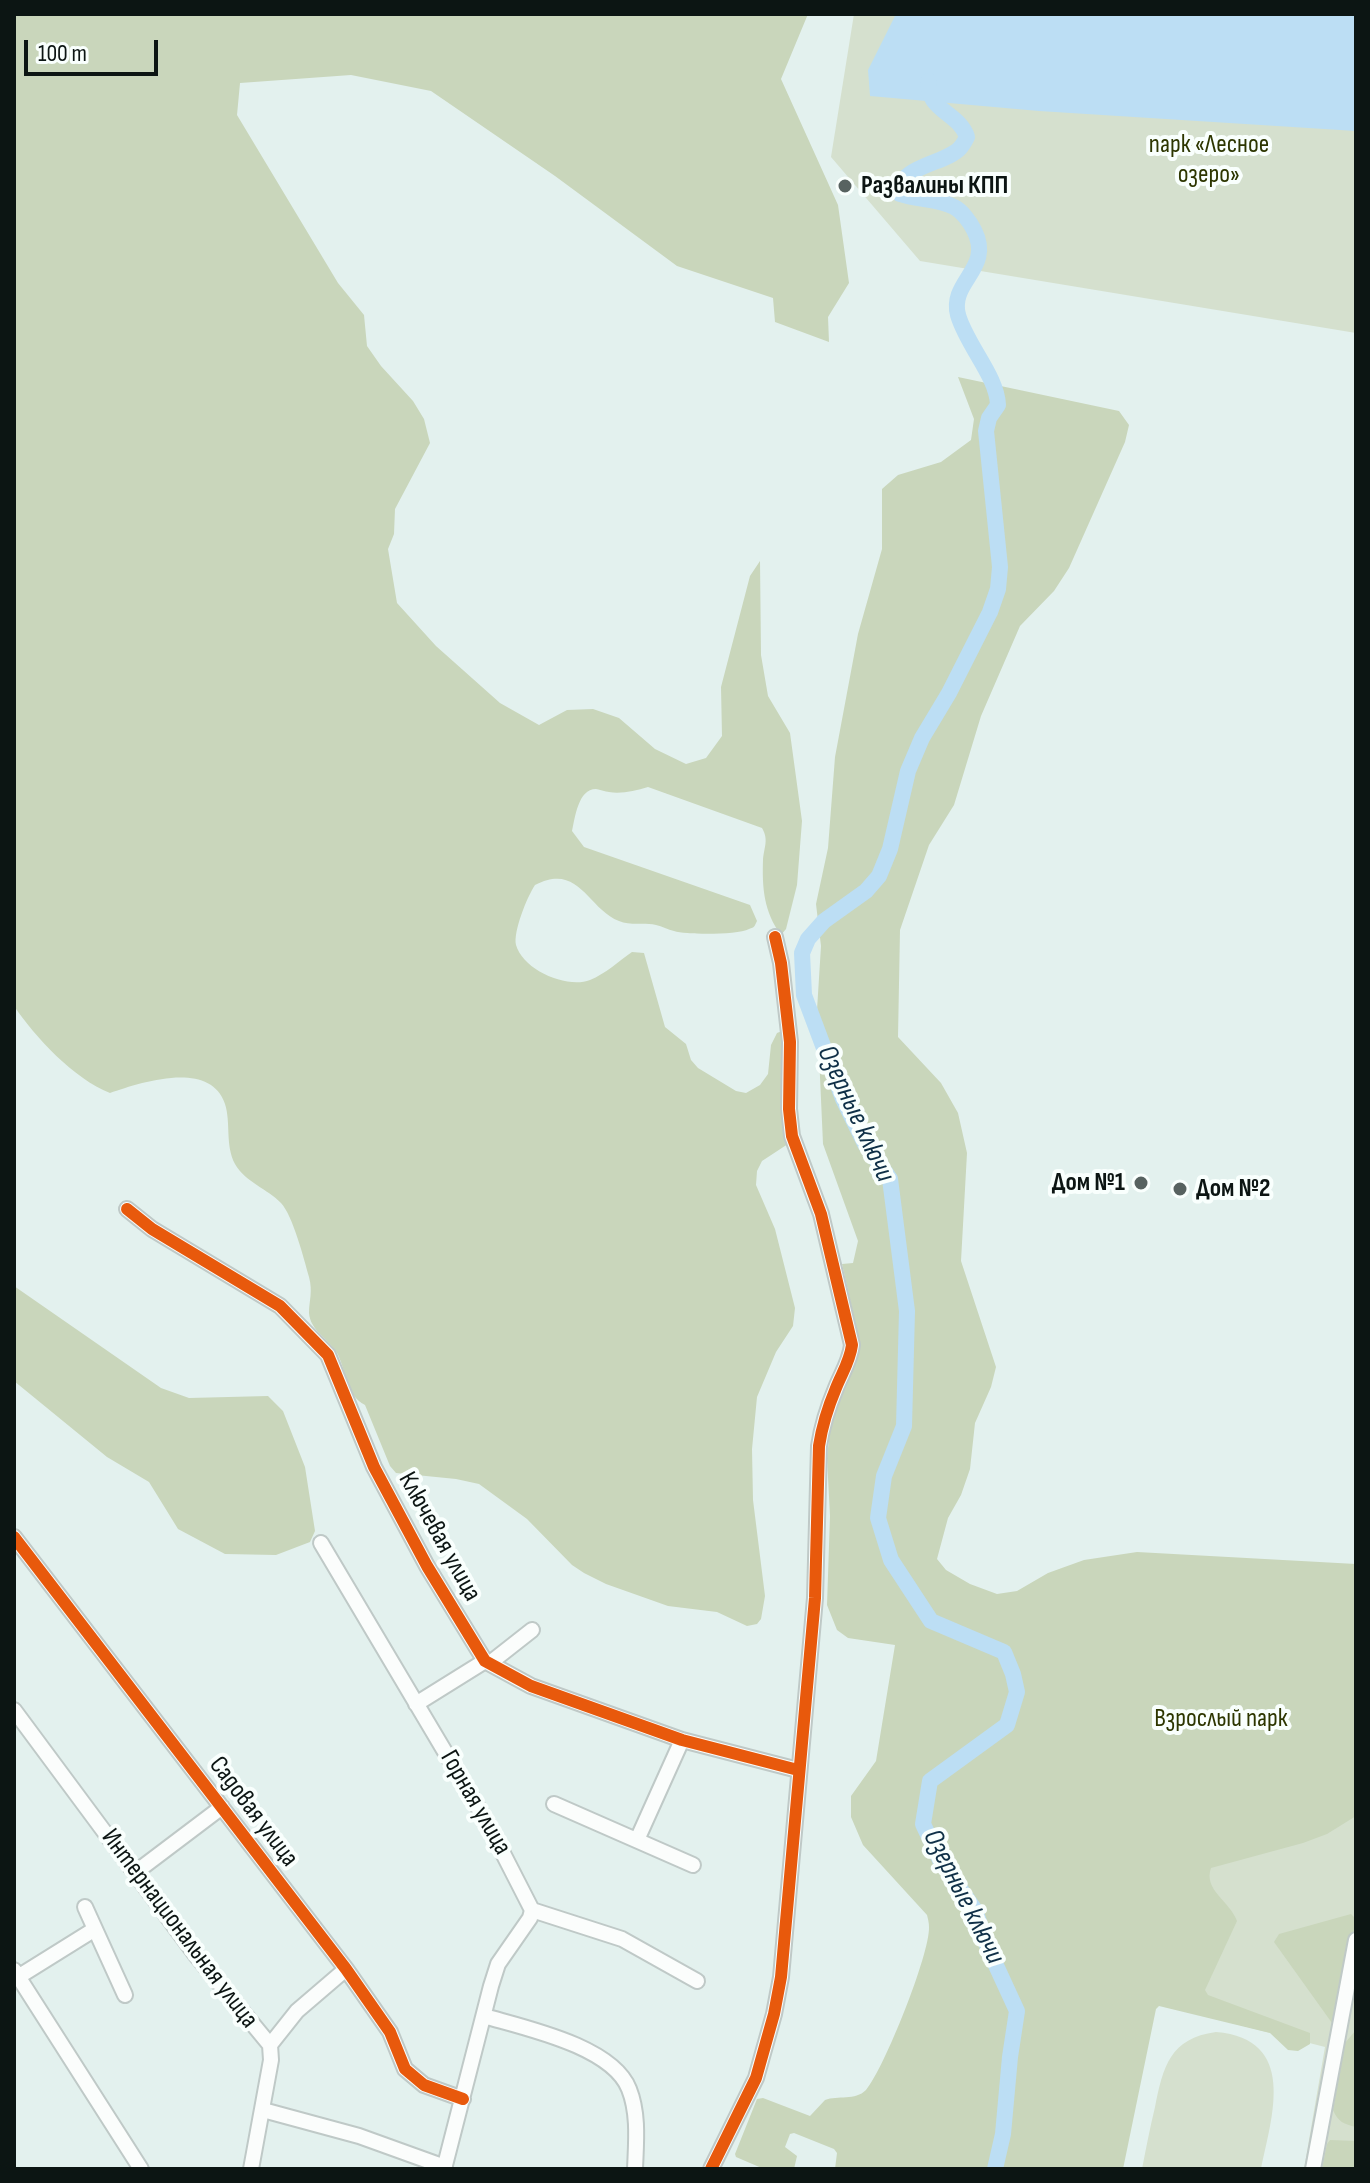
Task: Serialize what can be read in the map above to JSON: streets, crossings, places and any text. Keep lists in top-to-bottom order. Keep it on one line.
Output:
{"streets":{"street":["Ключевая улица","Горная улица","Садовая улица","Интернациональная улица"]},"water":["Озерные ключи"],"parks":["парк «Лесное озеро»","Взрослый парк"],"places":["Развалины КПП","Дом №1","Дом №2"],"scale_bar":"100 m"}
